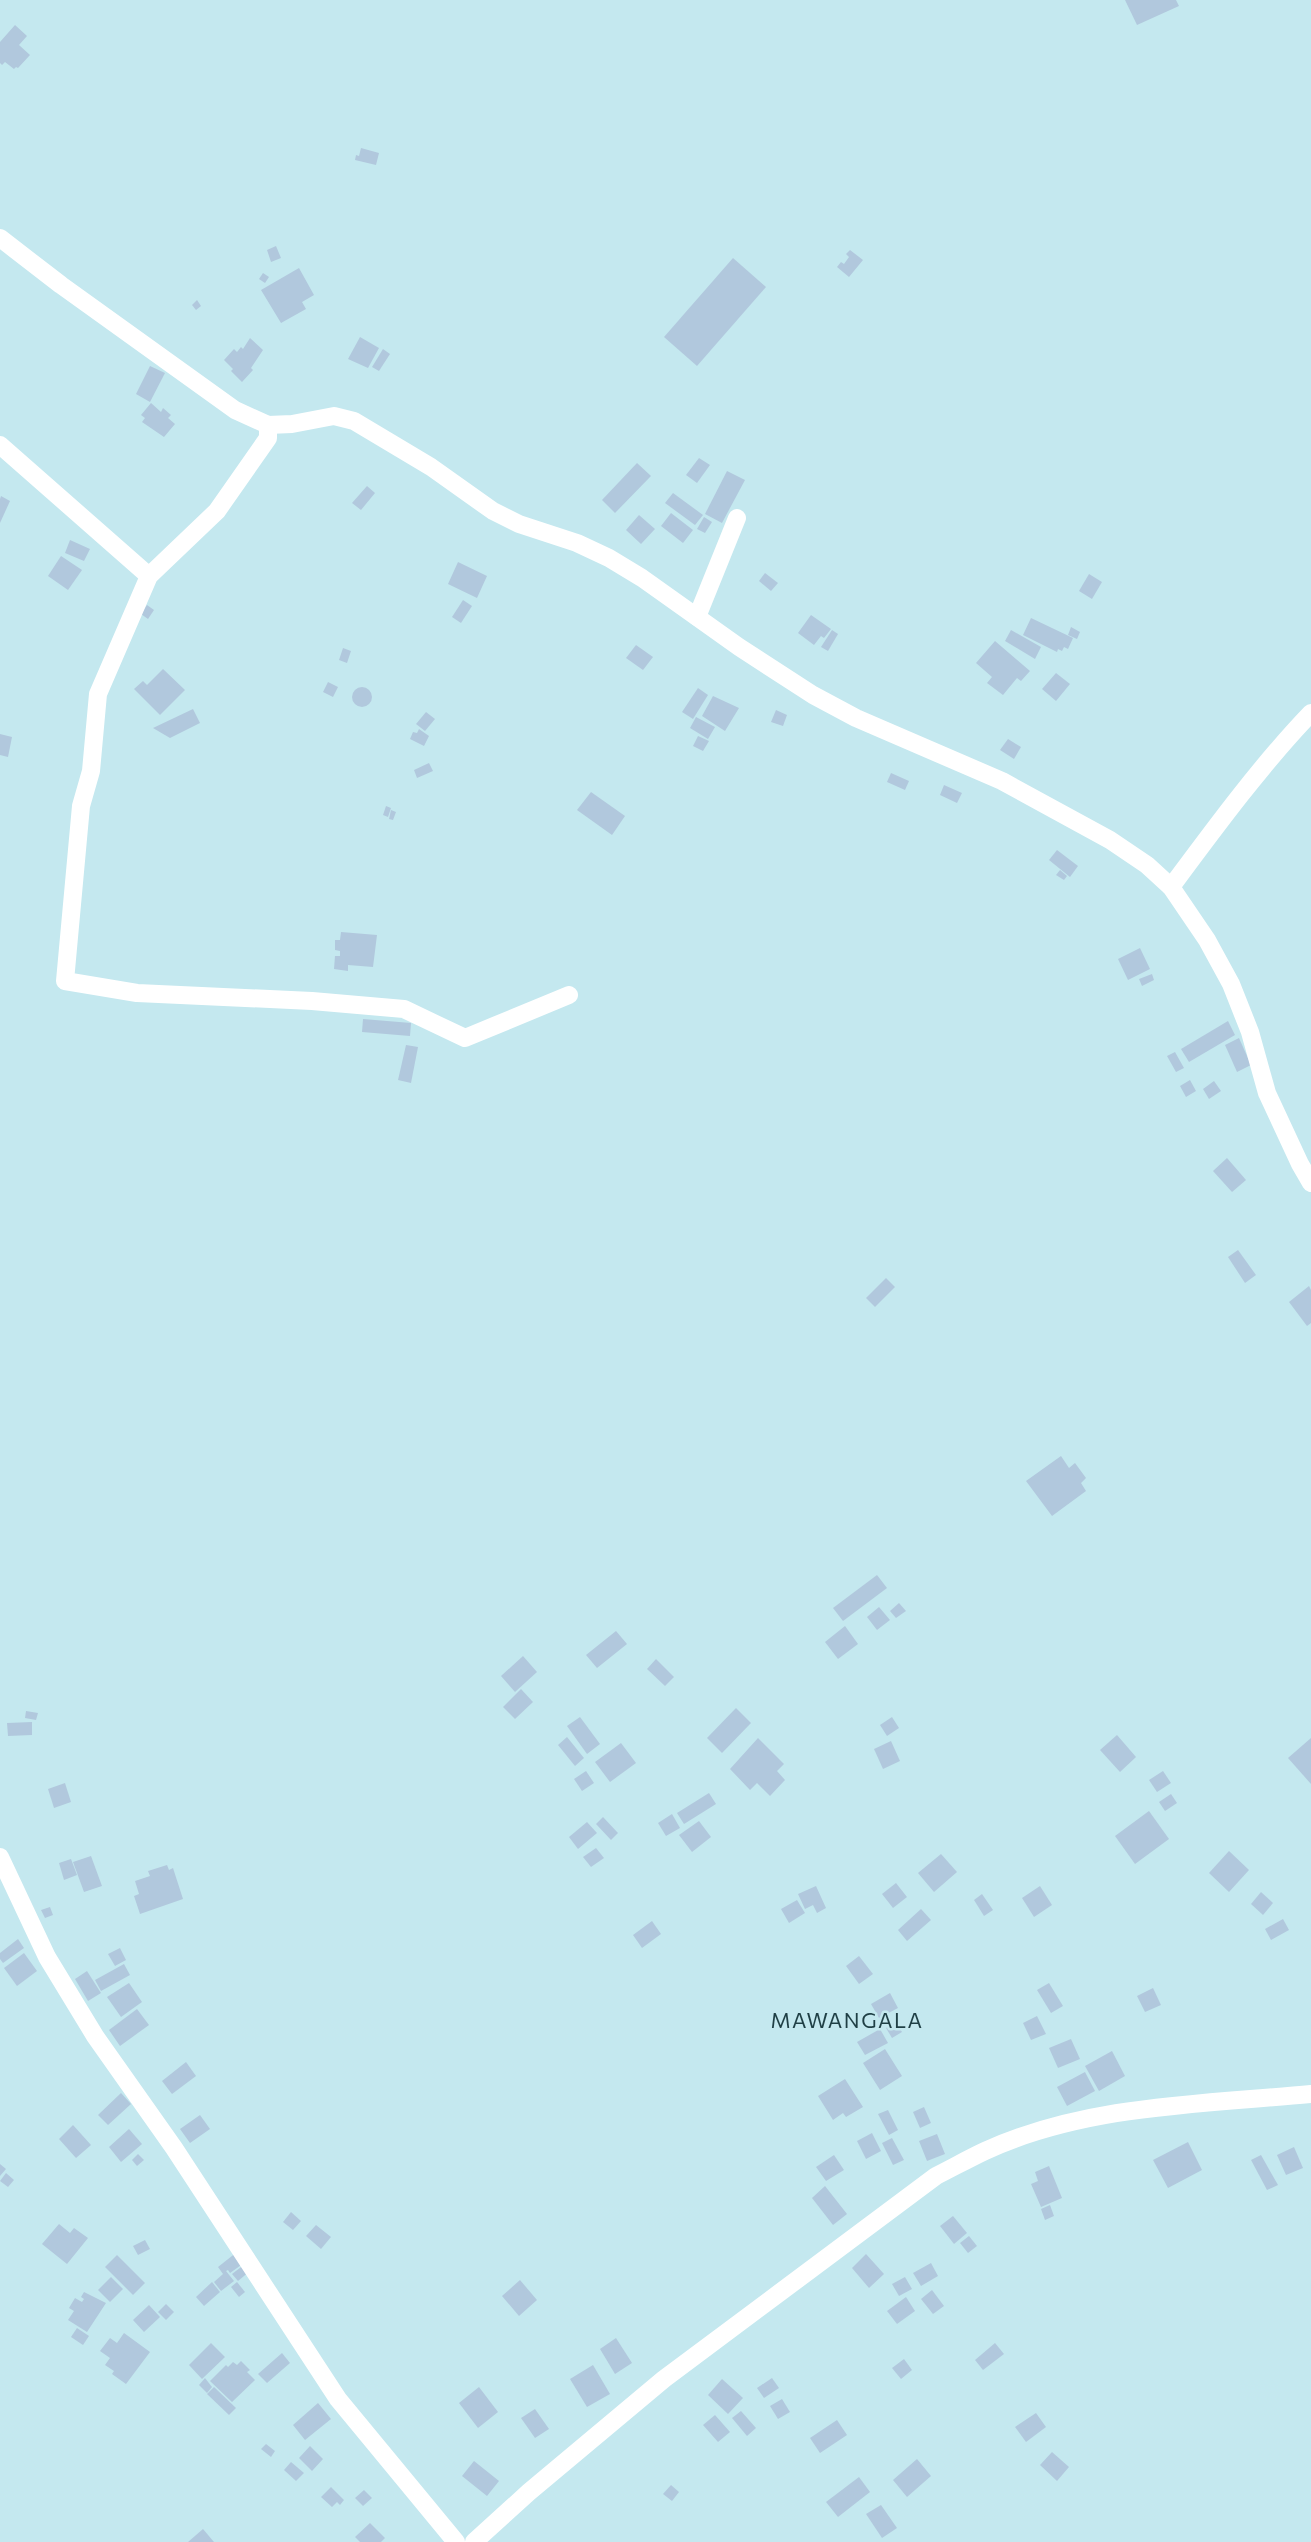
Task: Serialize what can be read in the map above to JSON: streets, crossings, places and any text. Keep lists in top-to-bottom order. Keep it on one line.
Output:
{"districts":["MAWANGALA"]}
